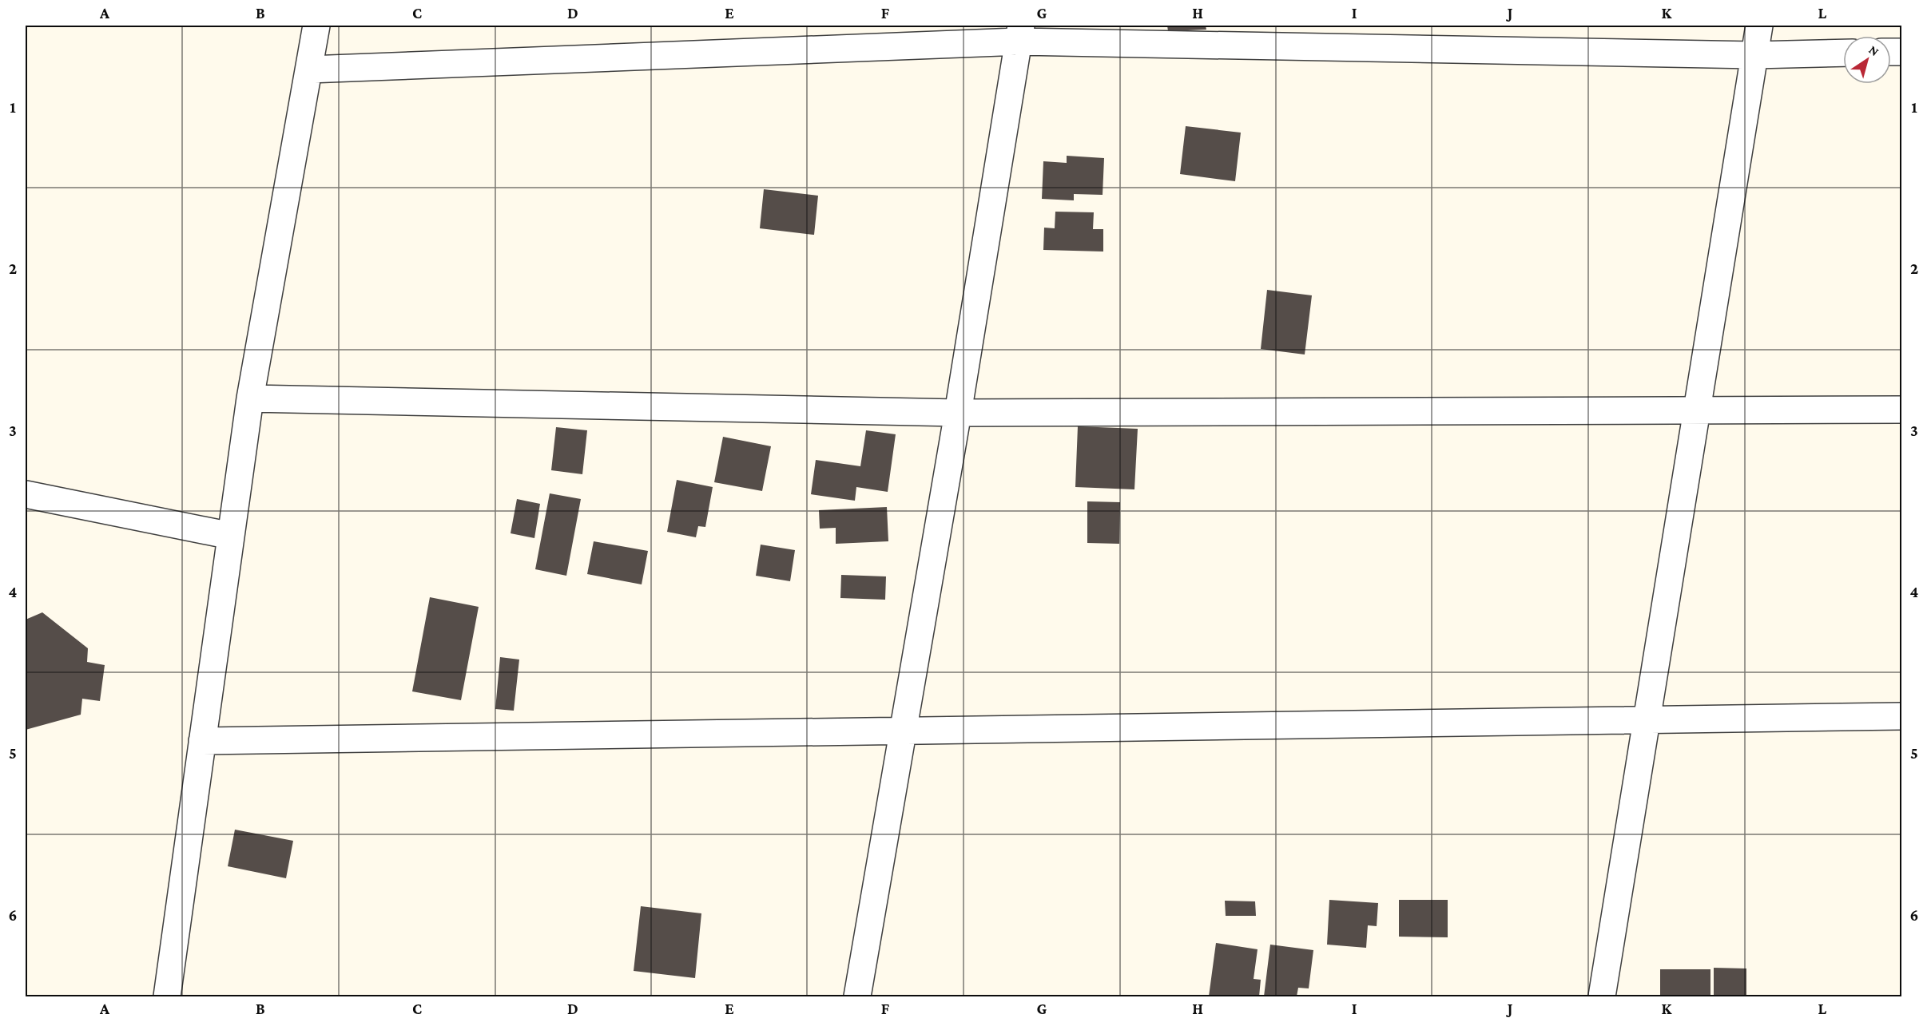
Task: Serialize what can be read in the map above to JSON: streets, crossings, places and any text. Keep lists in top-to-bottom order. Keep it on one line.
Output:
{"north":"top right","grid":{"columns":["A","B","C","D","E","F","G","H","I","J","K","L"],"rows":["1","2","3","4","5","6"]}}
